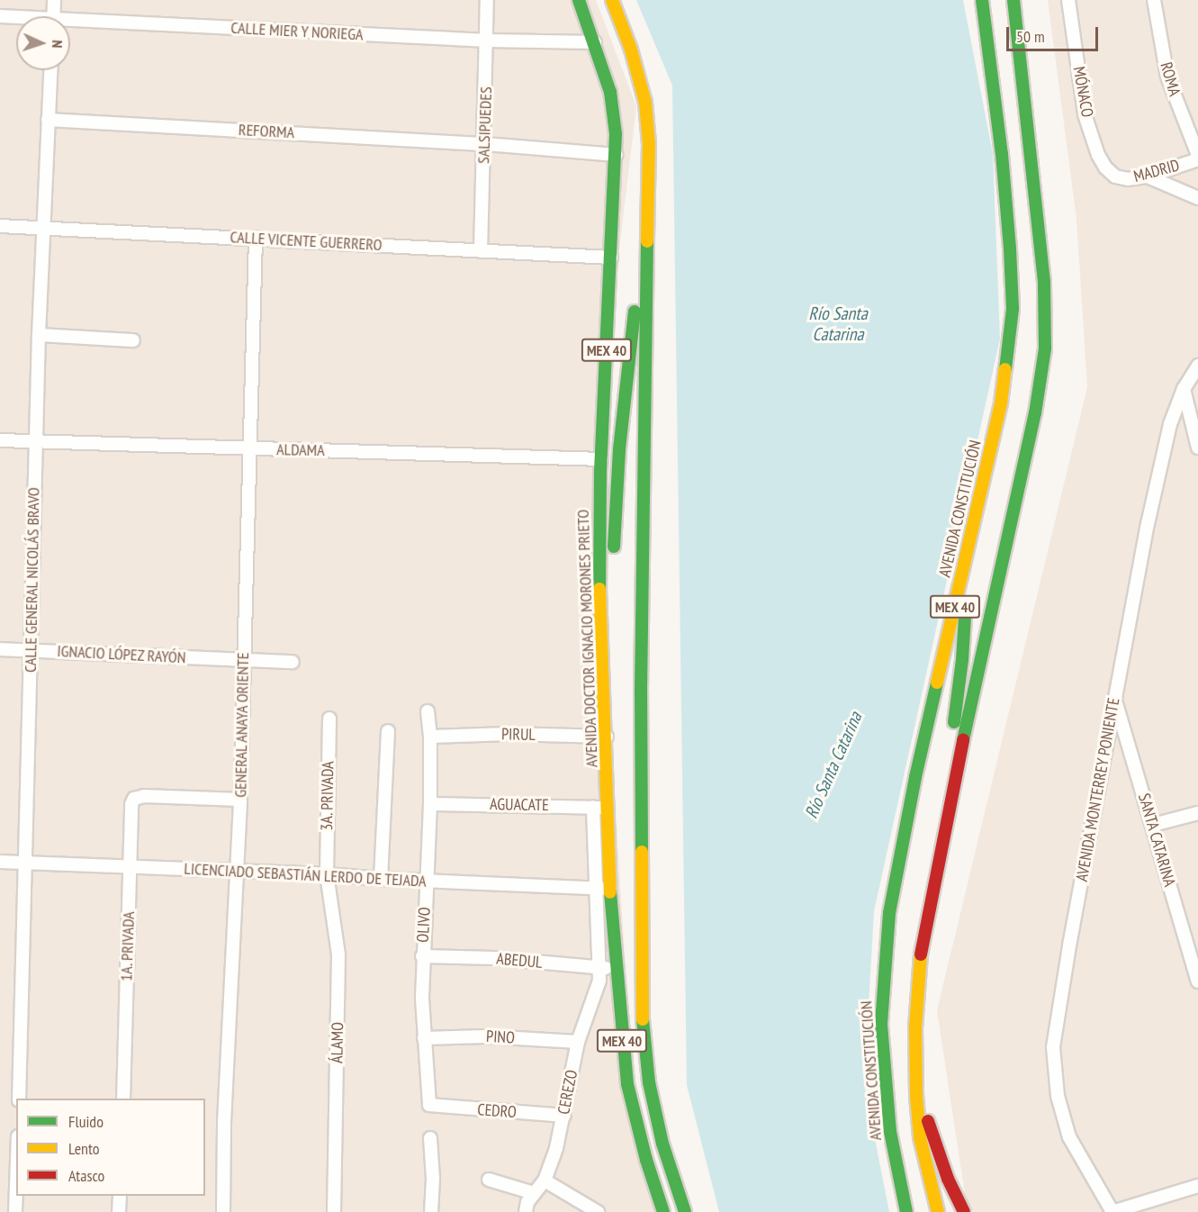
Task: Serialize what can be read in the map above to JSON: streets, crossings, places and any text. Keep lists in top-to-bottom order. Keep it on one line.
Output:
{"streets":{"highway":["MEX 40","AVENIDA CONSTITUCIÓN","AVENIDA DOCTOR IGNACIO MORONES PRIETO"],"street":["CALLE MIER Y NORIEGA","ROMA","MÓNACO","SALSIPUEDES","REFORMA","MADRID","CALLE VICENTE GUERRERO","ALDAMA","CALLE GENERAL NICOLÁS BRAVO","IGNACIO LÓPEZ RAYÓN","GENERAL ANAYA ORIENTE","PIRUL","AVENIDA MONTERREY PONIENTE","3A. PRIVADA","AGUACATE","SANTA CATARINA","LICENCIADO SEBASTIÁN LERDO DE TEJADA","OLIVO","1A. PRIVADA","ABEDUL","PINO","ÁLAMO","CEREZO","CEDRO"]},"crossings":[["CALLE MIER Y NORIEGA","SALSIPUEDES"],["CALLE MIER Y NORIEGA","AVENIDA DOCTOR IGNACIO MORONES PRIETO"],["MÓNACO","MADRID"],["SALSIPUEDES","REFORMA"],["SALSIPUEDES","CALLE VICENTE GUERRERO"],["REFORMA","CALLE GENERAL NICOLÁS BRAVO"],["REFORMA","AVENIDA DOCTOR IGNACIO MORONES PRIETO"],["CALLE VICENTE GUERRERO","CALLE GENERAL NICOLÁS BRAVO"],["CALLE VICENTE GUERRERO","AVENIDA DOCTOR IGNACIO MORONES PRIETO"],["CALLE VICENTE GUERRERO","GENERAL ANAYA ORIENTE"],["ALDAMA","CALLE GENERAL NICOLÁS BRAVO"],["ALDAMA","AVENIDA DOCTOR IGNACIO MORONES PRIETO"],["ALDAMA","GENERAL ANAYA ORIENTE"],["CALLE GENERAL NICOLÁS BRAVO","IGNACIO LÓPEZ RAYÓN"],["CALLE GENERAL NICOLÁS BRAVO","LICENCIADO SEBASTIÁN LERDO DE TEJADA"],["AVENIDA DOCTOR IGNACIO MORONES PRIETO","PIRUL"],["AVENIDA DOCTOR IGNACIO MORONES PRIETO","AGUACATE"],["AVENIDA DOCTOR IGNACIO MORONES PRIETO","LICENCIADO SEBASTIÁN LERDO DE TEJADA"],["AVENIDA DOCTOR IGNACIO MORONES PRIETO","ABEDUL"],["IGNACIO LÓPEZ RAYÓN","GENERAL ANAYA ORIENTE"],["GENERAL ANAYA ORIENTE","LICENCIADO SEBASTIÁN LERDO DE TEJADA"],["GENERAL ANAYA ORIENTE","1A. PRIVADA"],["PIRUL","OLIVO"],["AVENIDA MONTERREY PONIENTE","SANTA CATARINA"],["3A. PRIVADA","LICENCIADO SEBASTIÁN LERDO DE TEJADA"],["3A. PRIVADA","ÁLAMO"],["AGUACATE","OLIVO"],["AGUACATE","CEREZO"],["LICENCIADO SEBASTIÁN LERDO DE TEJADA","OLIVO"],["LICENCIADO SEBASTIÁN LERDO DE TEJADA","1A. PRIVADA"],["LICENCIADO SEBASTIÁN LERDO DE TEJADA","ÁLAMO"],["LICENCIADO SEBASTIÁN LERDO DE TEJADA","CEREZO"],["OLIVO","ABEDUL"],["OLIVO","PINO"],["OLIVO","CEDRO"],["ABEDUL","CEREZO"],["PINO","CEREZO"],["CEREZO","CEDRO"]],"water":["Río Santa Catarina"],"legend":["Fluido","Lento","Atasco"],"scale_bar":"50 m","north":"right"}
